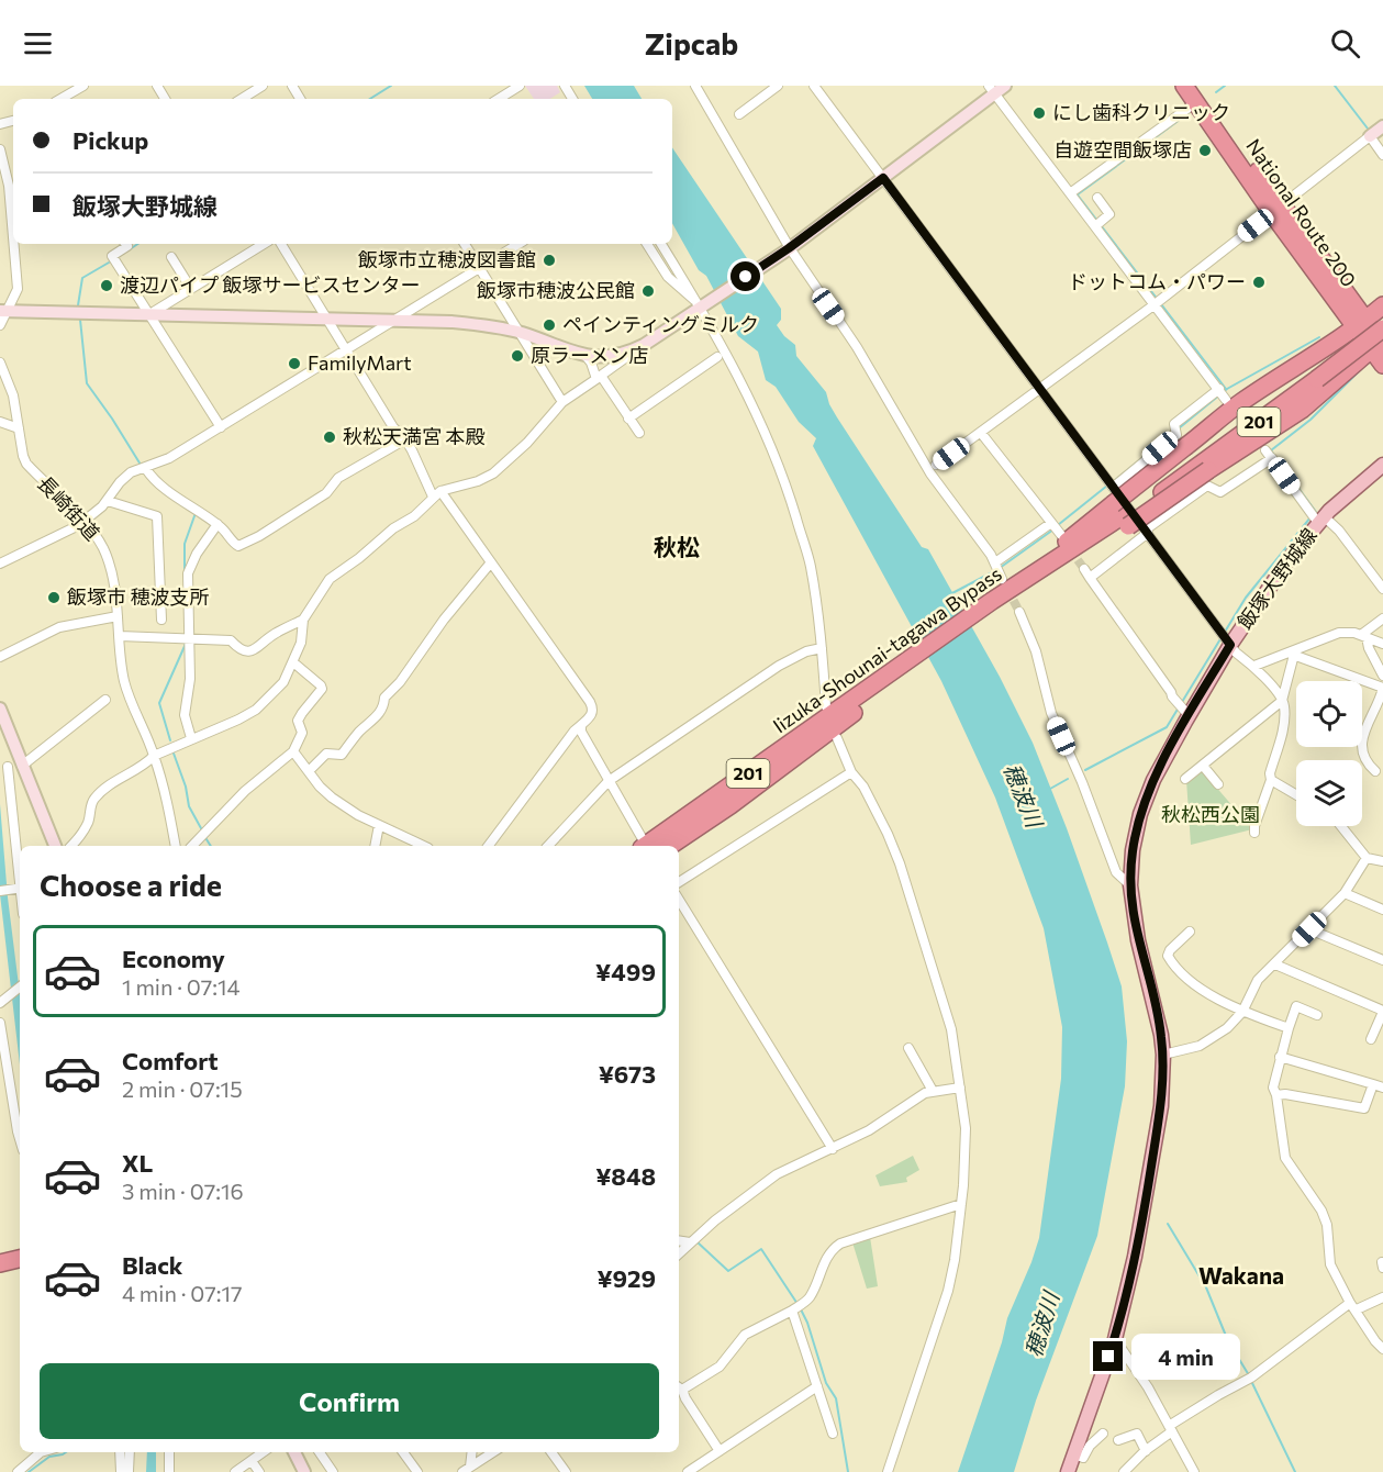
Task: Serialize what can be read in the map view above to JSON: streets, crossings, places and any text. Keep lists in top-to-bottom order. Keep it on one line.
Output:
{"streets":{"highway":["National Route 200","201","Iizuka-Shounai-tagawa Bypass"],"main road":["飯塚大野城線"],"street":["長崎街道"]},"crossings":[["National Route 200","Iizuka-Shounai-tagawa Bypass"]],"districts":["秋松","Wakana"],"water":["穂波川"],"parks":["秋松西公園"],"places":["にし歯科クリニック","自遊空間飯塚店","飯塚市立穂波図書館","ドットコム・パワー","渡辺パイプ 飯塚サービスセンター","飯塚市穂波公民館","ペインティングミルク","原ラーメン店","FamilyMart","秋松天満宮 本殿","飯塚市 穂波支所"],"page":{"header":"Zipcab","banner":["Pickup","飯塚大野城線"],"heading":"Choose a ride","list":[{"name":"Economy","note":"1 min · 07:14","value":"¥499"},{"name":"Comfort","note":"2 min · 07:15","value":"¥673"},{"name":"XL","note":"3 min · 07:16","value":"¥848"},{"name":"Black","note":"4 min · 07:17","value":"¥929"}],"bubble":"4 min","buttons":"Confirm"}}
